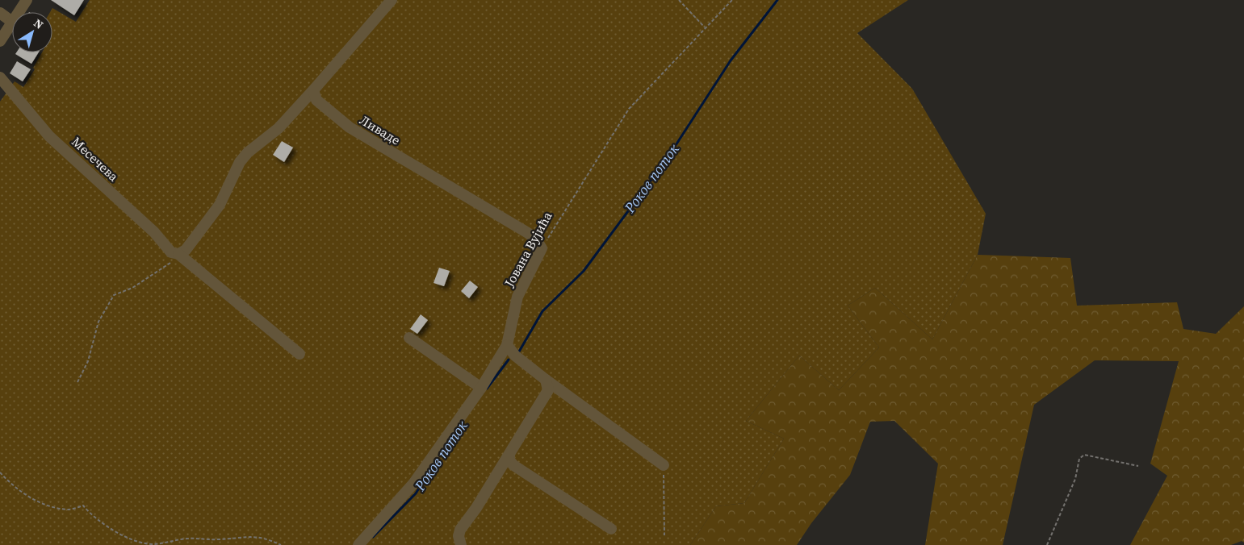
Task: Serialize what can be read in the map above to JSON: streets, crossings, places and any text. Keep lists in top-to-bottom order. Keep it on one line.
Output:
{"streets":{"street":["Ливаде","Месечева","Јована Вујића"]},"crossings":[["Ливаде","Јована Вујића"]],"water":["Роков поток"],"north":"top right"}
